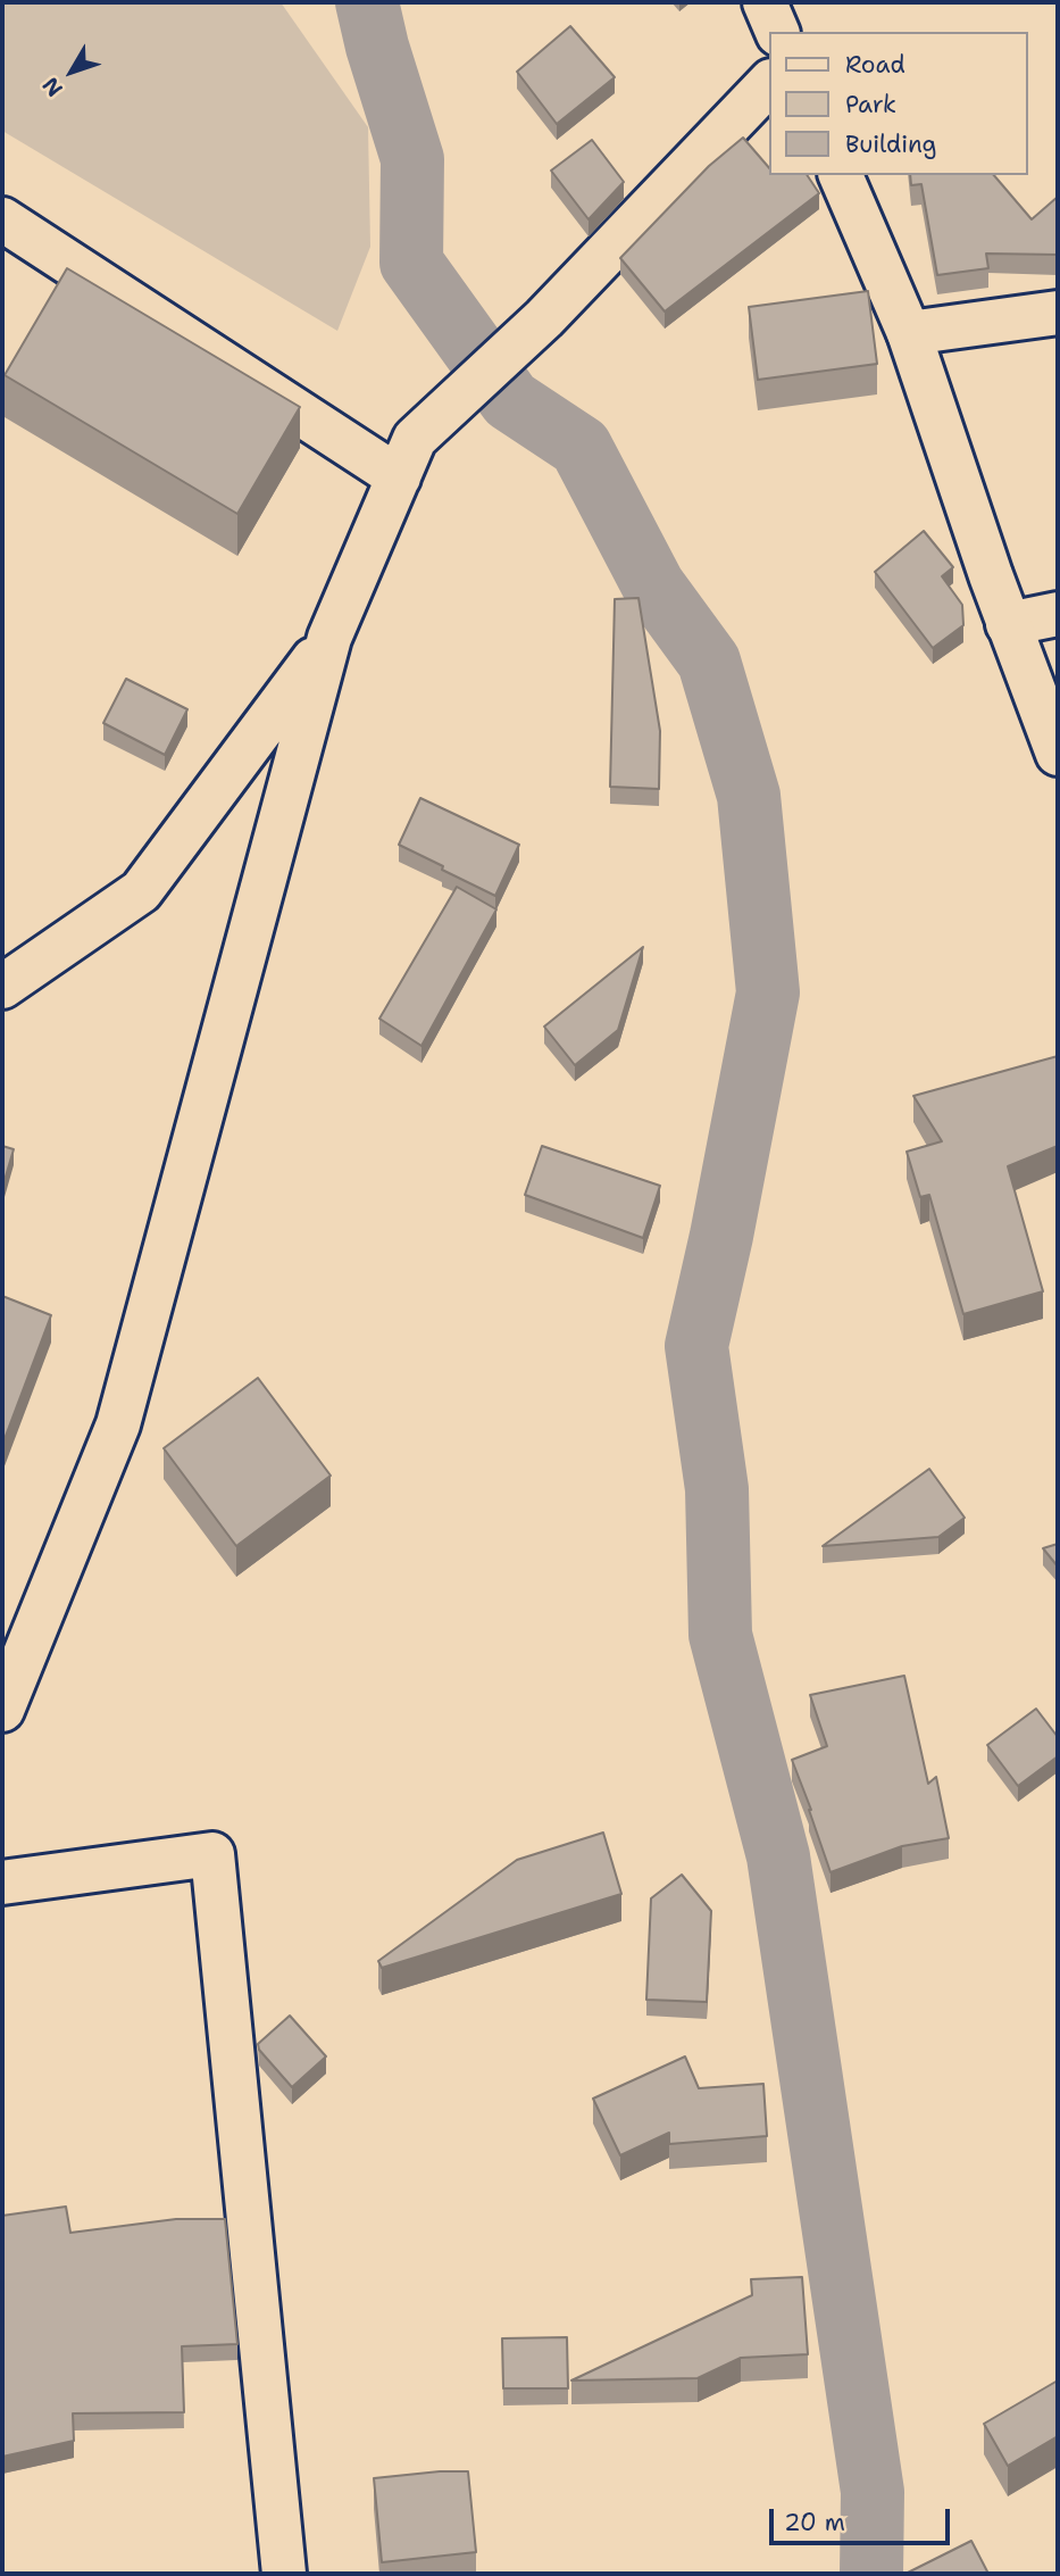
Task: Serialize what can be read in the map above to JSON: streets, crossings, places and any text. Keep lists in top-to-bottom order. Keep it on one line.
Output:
{"legend":["Road","Park","Building"],"scale_bar":"20 m","north":"bottom left"}
